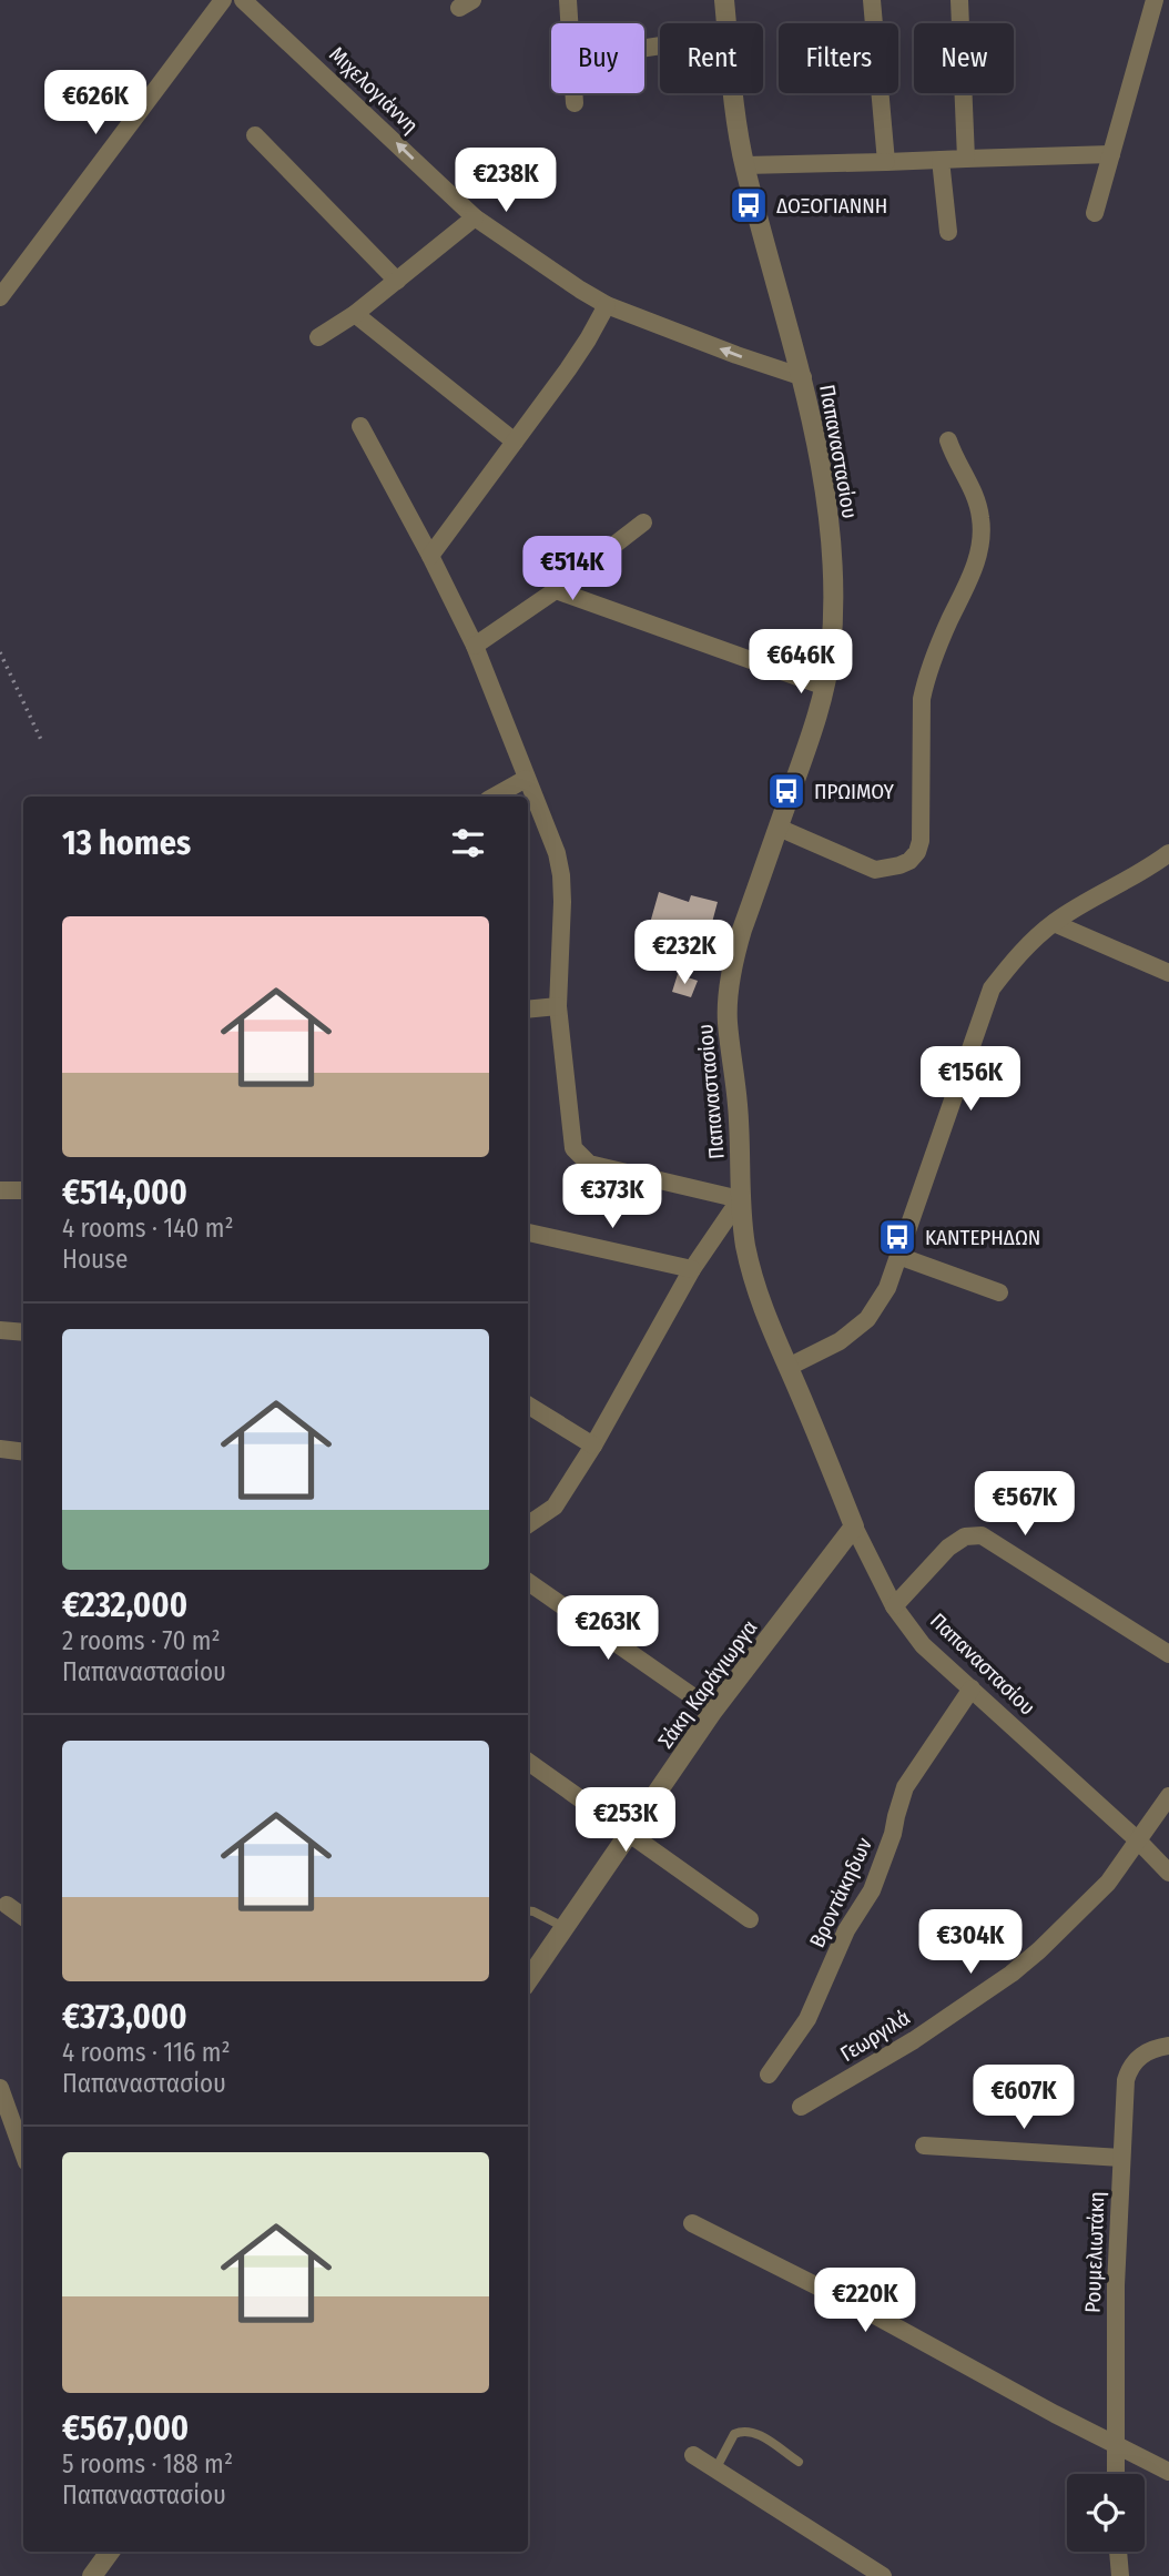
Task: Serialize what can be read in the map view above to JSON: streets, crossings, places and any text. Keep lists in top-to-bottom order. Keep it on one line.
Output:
{"streets":{"street":["Μιχελογιάννη","Παπαναστασίου","Σάκη Καράγιωργα","Βροντάκηδων","Γεωργιλά","Ρουμελιωτάκη"]},"crossings":[["Μιχελογιάννη","Παπαναστασίου"],["Παπαναστασίου","Σάκη Καράγιωργα"],["Παπαναστασίου","Βροντάκηδων"],["Παπαναστασίου","Γεωργιλά"]],"places":{"bus stop":["ΔΟΞΟΓΙΑΝΝΗ","ΠΡΩΙΜΟΥ","ΚΑΝΤΕΡΗΔΩΝ"]},"page":{"chip":["Buy","Rent","Filters","New"],"price":["€626K","€238K","€514K","€646K","€232K","€156K","€373K","€567K","€263K","€253K","€304K","€607K","€220K"],"heading":"13 homes","list":[{"name":"€514,000","note":"4 rooms · 140 m² · House"},{"name":"€232,000","note":"2 rooms · 70 m² · Παπαναστασίου"},{"name":"€373,000","note":"4 rooms · 116 m² · Παπαναστασίου"},{"name":"€567,000","note":"5 rooms · 188 m² · Παπαναστασίου"}]}}
